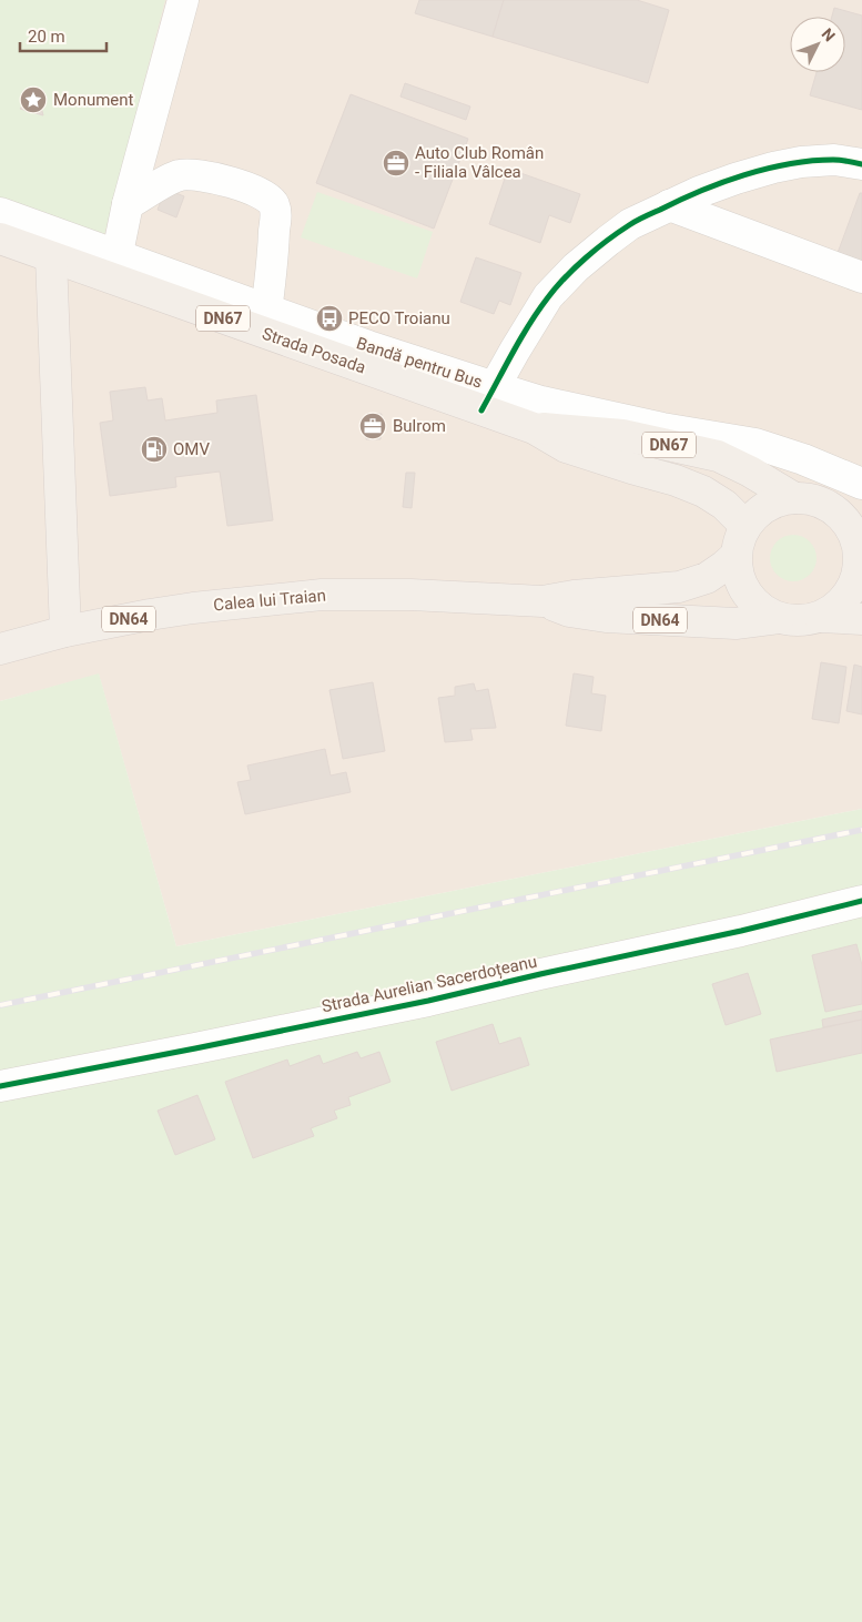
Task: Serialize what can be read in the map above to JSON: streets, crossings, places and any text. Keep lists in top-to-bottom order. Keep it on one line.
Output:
{"streets":{"main road":["DN67","Strada Posada","Calea lui Traian","DN64"],"street":["Bandă pentru Bus","Strada Aurelian Sacerdoțeanu"]},"crossings":[["Strada Posada","Bandă pentru Bus"],["Strada Posada","Calea lui Traian"]],"places":{"place":["Monument"],"office":["Auto Club Român - Filiala Vâlcea","Bulrom"],"bus stop":["PECO Troianu"],"fuel station":["OMV"]},"scale_bar":"20 m","north":"top right"}
